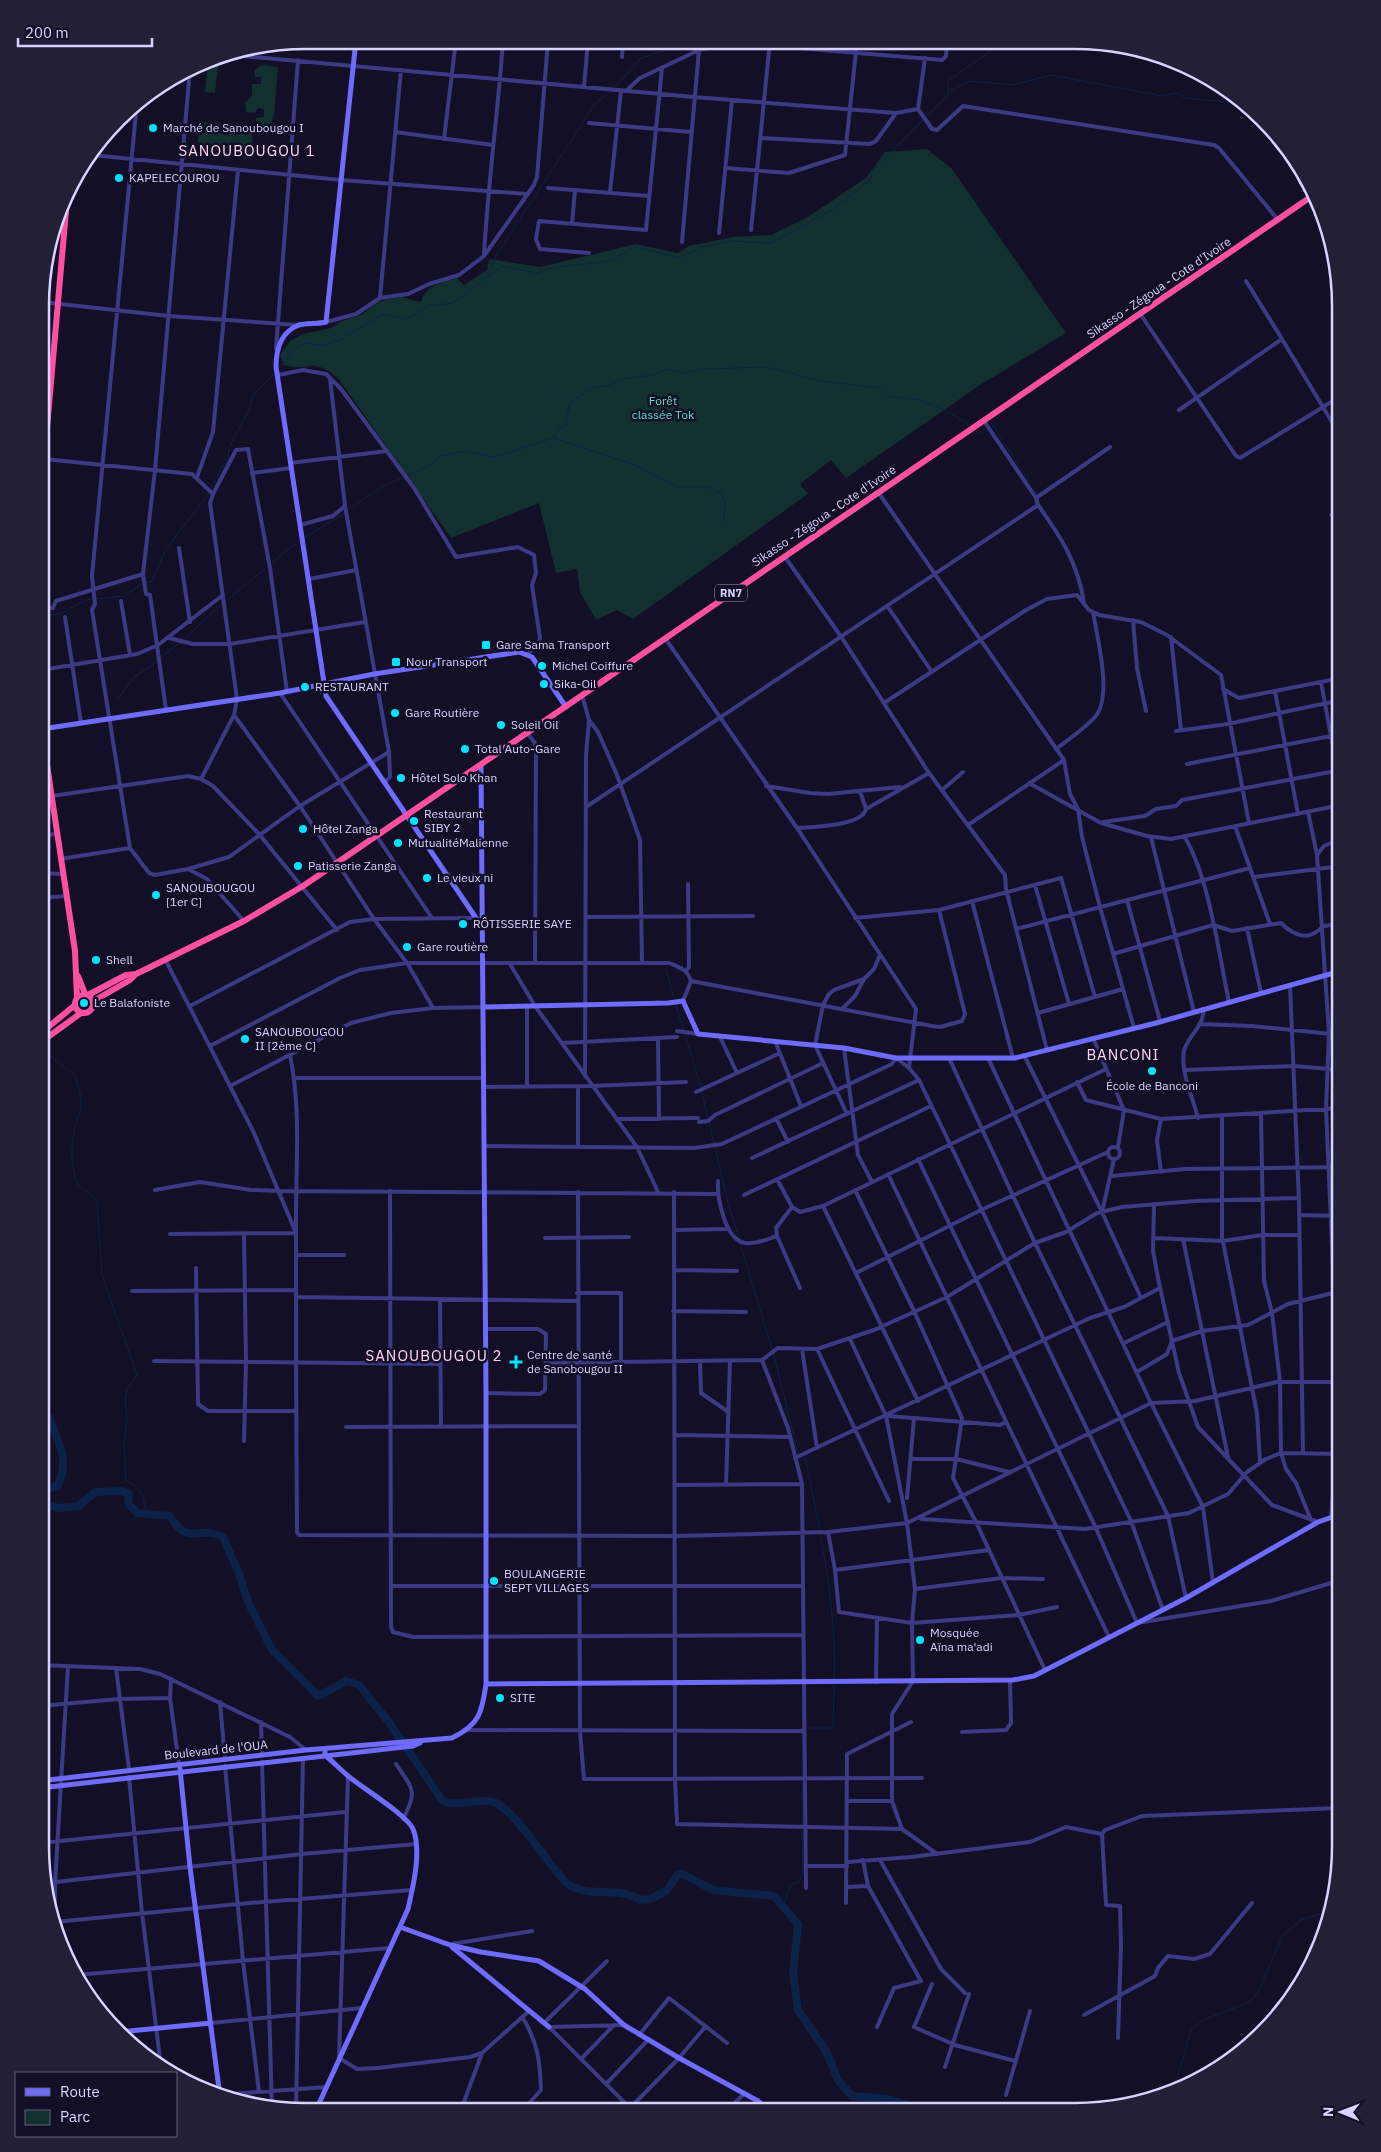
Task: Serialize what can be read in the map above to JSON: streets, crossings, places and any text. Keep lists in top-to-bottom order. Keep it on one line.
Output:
{"streets":{"highway":["Sikasso - Zégoua - Cote d'Ivoire","RN7"],"street":["Boulevard de l'OUA"]},"crossings":[["Sikasso - Zégoua - Cote d'Ivoire","RN7"]],"districts":["SANOUBOUGOU 1","BANCONI","SANOUBOUGOU 2"],"parks":["Forêt classée Tok"],"places":{"other":["Marché de Sanoubougou I","KAPELECOUROU","Michel Coiffure","Sika-Oil","RESTAURANT","Gare Routière","Soleil Oil","Total Auto-Gare","Hôtel Solo Khan","Restaurant SIBY 2","Hôtel Zanga","MutualitéMalienne","Patisserie Zanga","Le vieux ni","SANOUBOUGOU [1er C]","RÔTISSERIE SAYE","Gare routière","Shell","Le Balafoniste","SANOUBOUGOU II [2ème C]","École de Banconi","BOULANGERIE SEPT VILLAGES","Mosquée Aïna ma'adi","SITE"],"transit":["Gare Sama Transport","Nour Transport"],"health":["Centre de santé de Sanobougou II"]},"legend":["Route","Parc"],"scale_bar":"200 m","north":"left"}
